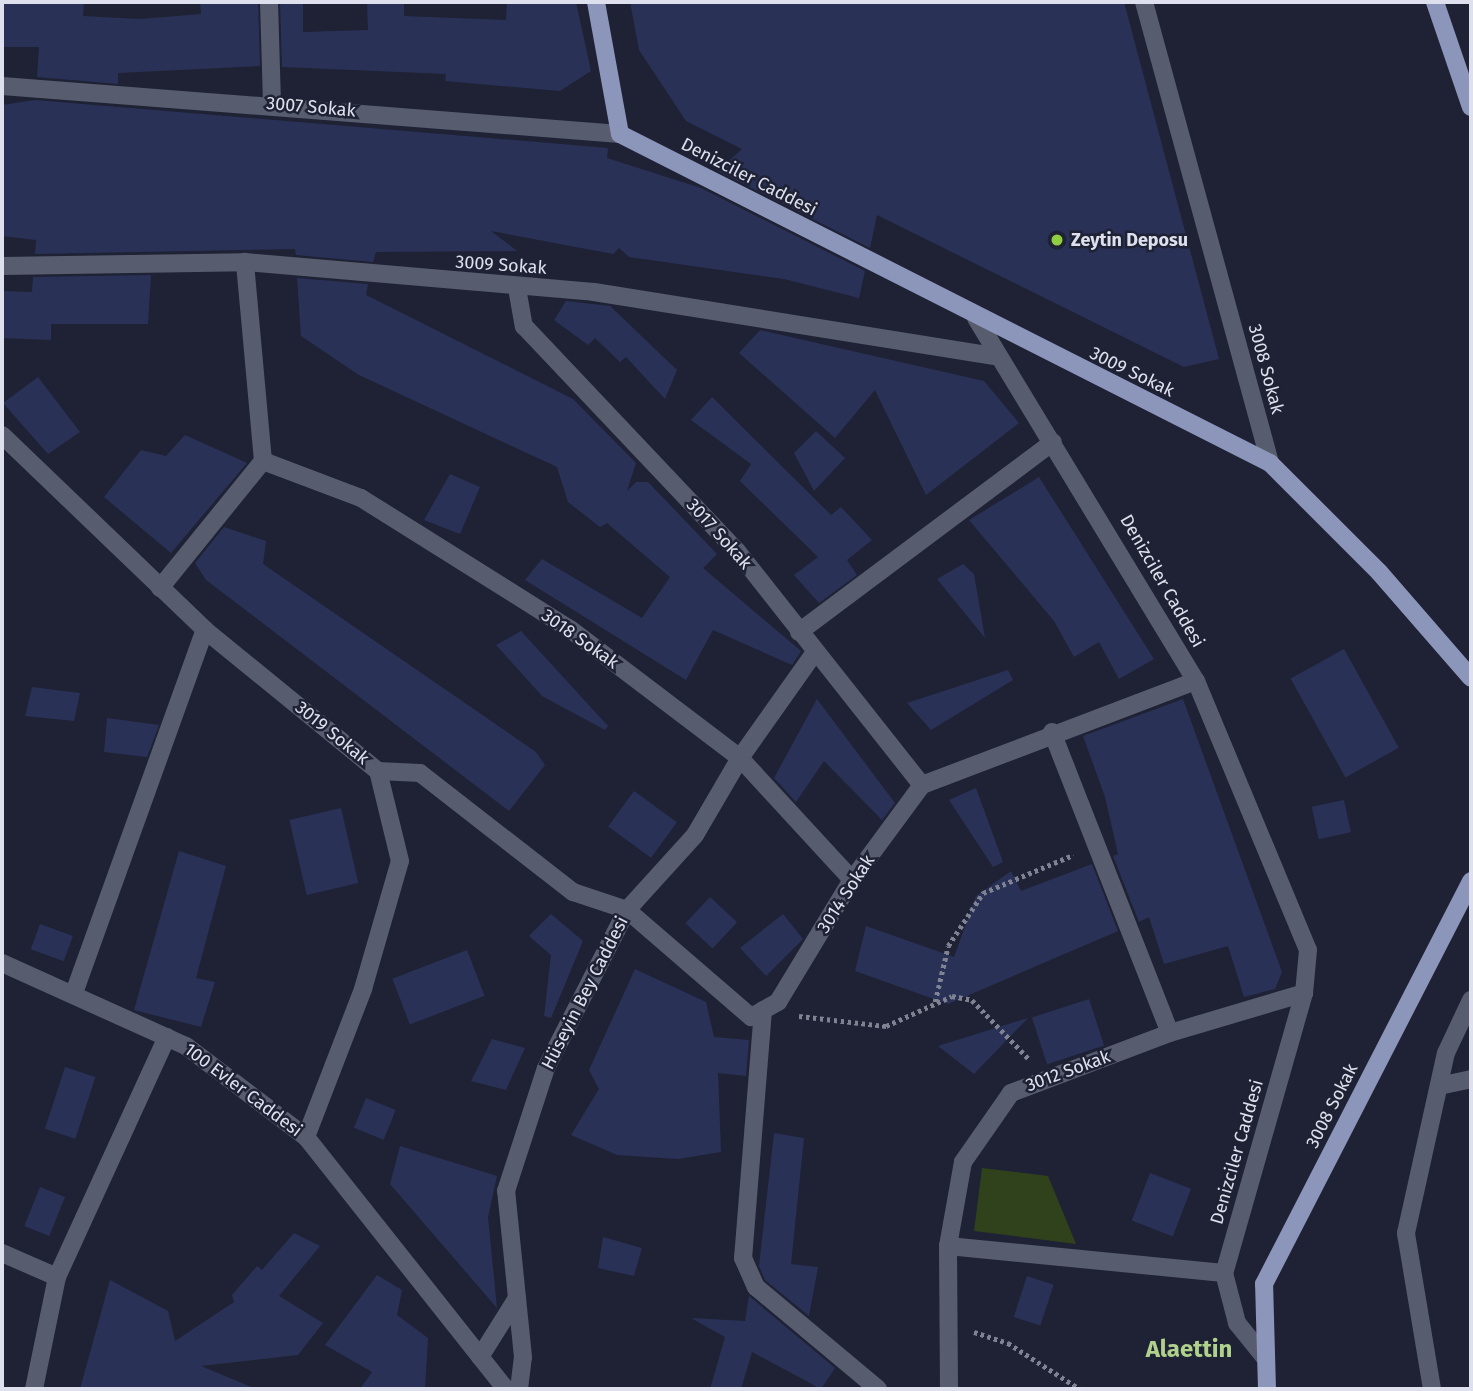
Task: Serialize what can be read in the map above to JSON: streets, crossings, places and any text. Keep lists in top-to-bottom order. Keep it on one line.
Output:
{"streets":{"main road":["Denizciler Caddesi","3009 Sokak","3008 Sokak"],"street":["3007 Sokak","3017 Sokak","3018 Sokak","3019 Sokak","3014 Sokak","Hüseyin Bey Caddesi","3012 Sokak","100 Evler Caddesi"]},"crossings":[["3007 Sokak","Denizciler Caddesi"],["Denizciler Caddesi","3009 Sokak"],["Denizciler Caddesi","3012 Sokak"],["3009 Sokak","3008 Sokak"],["3009 Sokak","3017 Sokak"],["3017 Sokak","3014 Sokak"],["3017 Sokak","Hüseyin Bey Caddesi"],["3018 Sokak","3014 Sokak"],["3018 Sokak","Hüseyin Bey Caddesi"],["3019 Sokak","3014 Sokak"],["3019 Sokak","Hüseyin Bey Caddesi"]],"districts":["Alaettin"],"places":["Zeytin Deposu"]}
